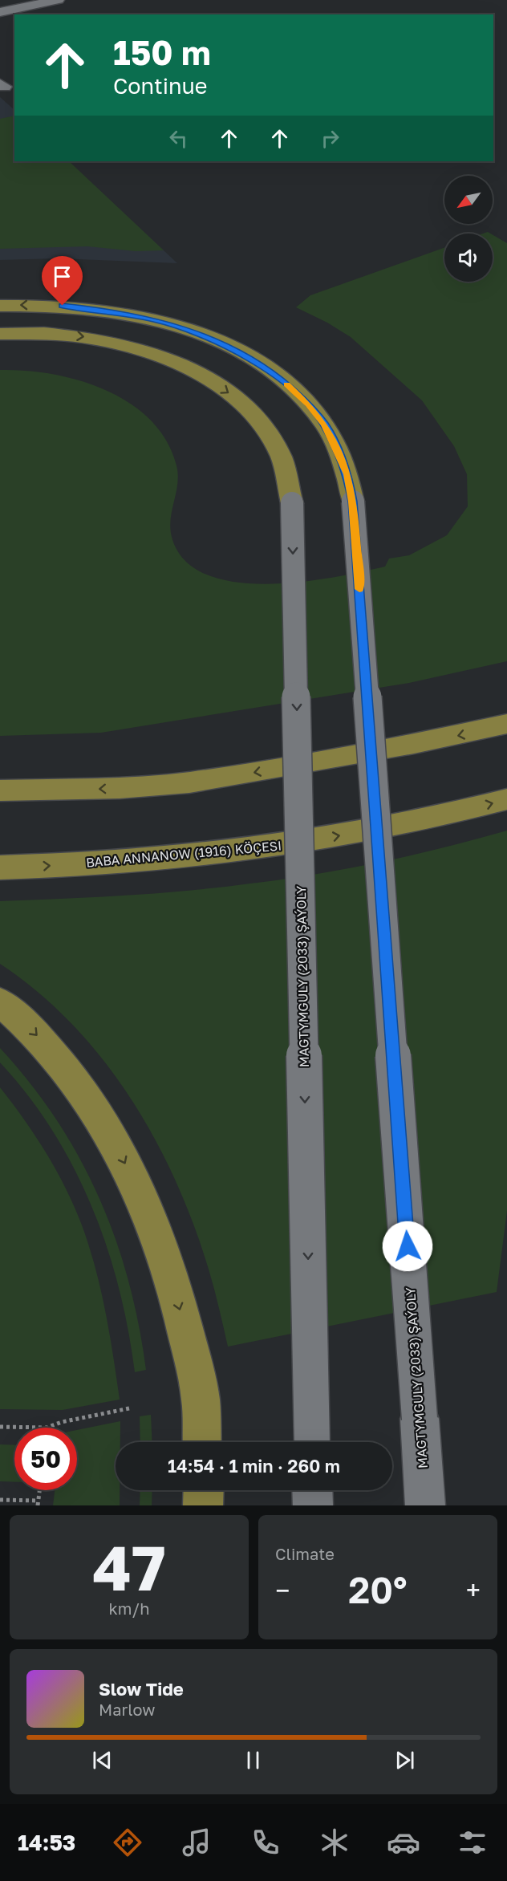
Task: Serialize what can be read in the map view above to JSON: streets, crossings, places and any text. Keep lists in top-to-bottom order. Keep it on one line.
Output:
{"streets":{"main road":["BABA ANNANOW (1916) KÖÇESI","MAGTYMGULY (2033) ŞAÝOLY"]},"north":"bottom left","page":{"turn":["150 m","Continue"],"limit":"50","trip":"14:54 · 1 min · 260 m","tile":[["47","km/h"],"Climate"],"heat":["−","20°","+"],"song":["Slow Tide","Marlow"],"tabs":"14:53"}}
